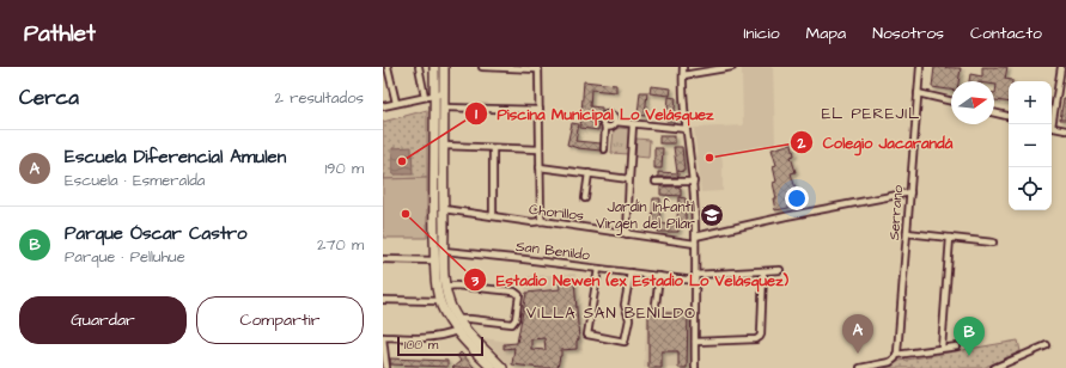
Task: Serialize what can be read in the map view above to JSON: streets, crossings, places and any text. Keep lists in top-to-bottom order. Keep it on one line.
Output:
{"streets":{"street":["Chorillos","Serrano","San Benildo"]},"crossings":[["Chorillos","Serrano"]],"districts":["EL PEREJIL","VILLA SAN BENILDO"],"places":{"other":["Colegio Jacarandá","Piscina Municipal Lo Velásquez","Estadio Newen (ex Estadio Lo Velásquez)"],"school or university":["Jardín Infantil Virgen del Pilar"]},"scale_bar":"100 m","north":"right","page":{"header":"Pathlet","nav":["Inicio","Mapa","Nosotros","Contacto"],"heading":["Cerca","2 resultados"],"map_buttons":["+","−"],"list":[{"mark":"A","name":"Escuela Diferencial Amulen","note":"Escuela · Esmeralda","value":"190 m"},{"mark":"B","name":"Parque Óscar Castro","note":"Parque · Pelluhue","value":"270 m"}],"buttons":["Guardar","Compartir"],"pins":["A","B"],"scale":"100 m"}}
